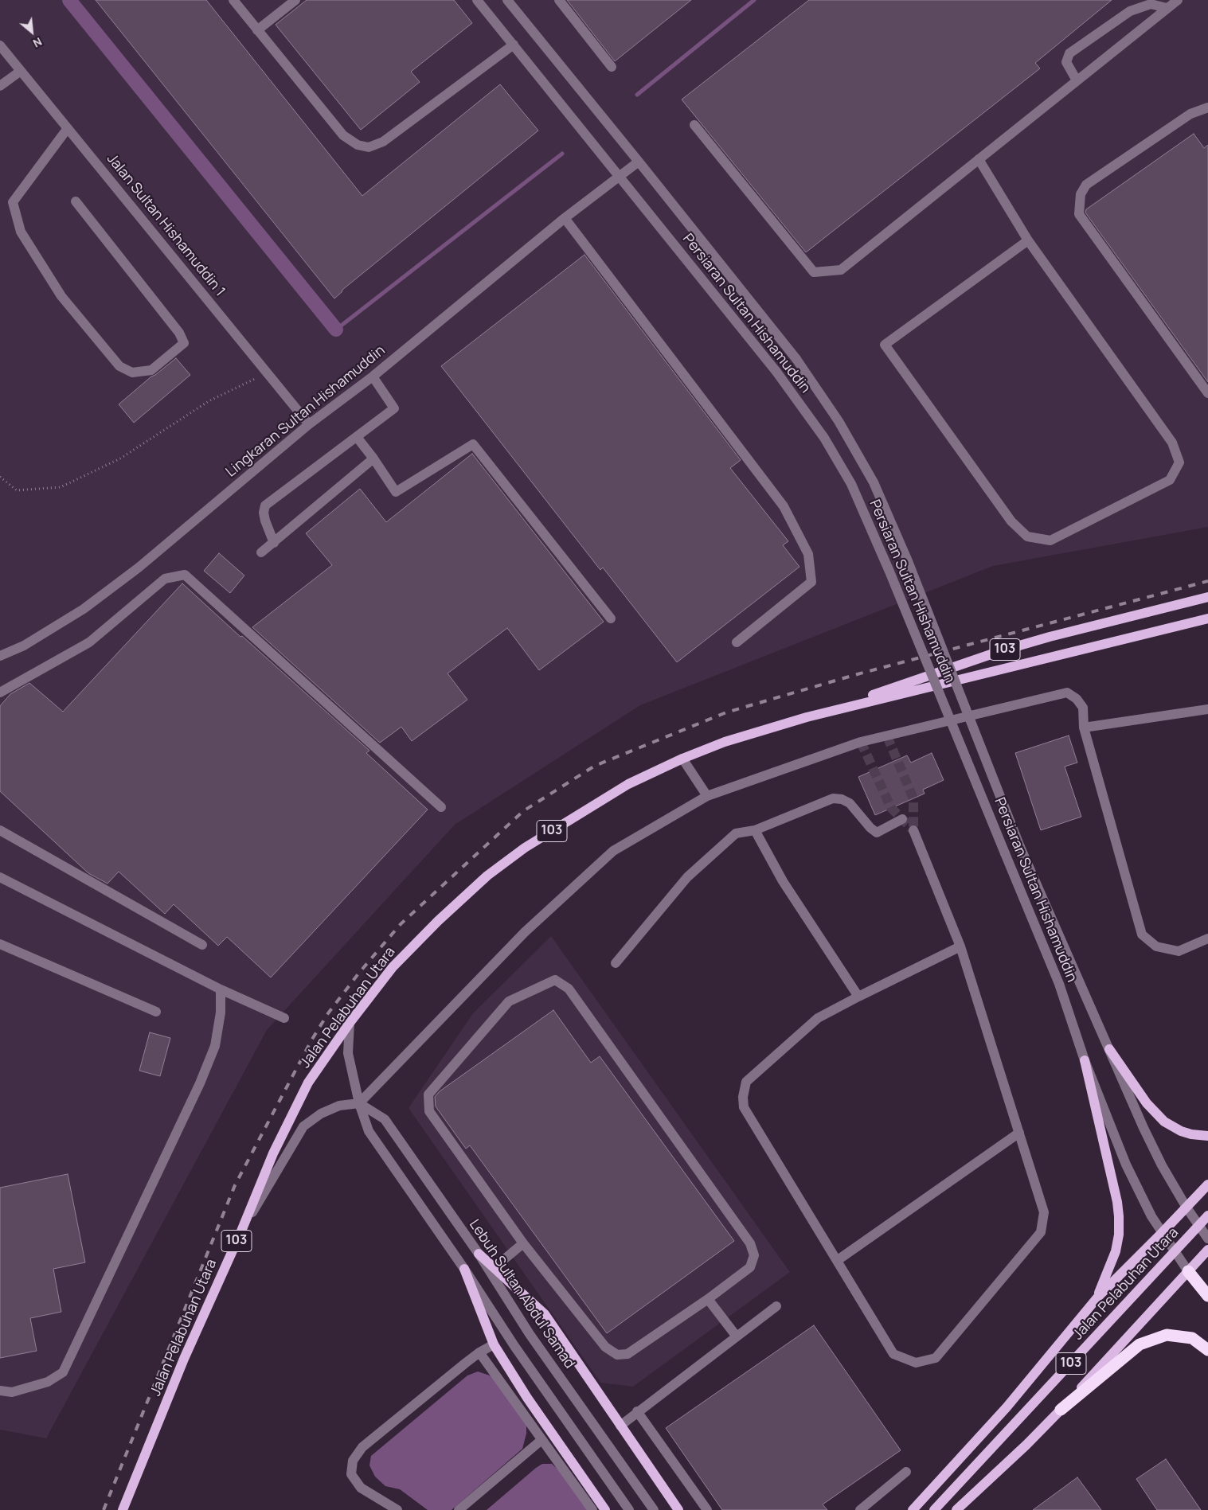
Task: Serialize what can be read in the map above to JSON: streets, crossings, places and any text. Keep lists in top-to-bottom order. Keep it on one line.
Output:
{"streets":{"main road":["103","Jalan Pelabuhan Utara"],"street":["Jalan Sultan Hishamuddin 1","Persiaran Sultan Hishamuddin","Lingkaran Sultan Hishamuddin","Lebuh Sultan Abdul Samad"]},"crossings":[["Jalan Sultan Hishamuddin 1","Lingkaran Sultan Hishamuddin"],["Persiaran Sultan Hishamuddin","Lingkaran Sultan Hishamuddin"],["103","Jalan Pelabuhan Utara"]],"north":"bottom right"}
